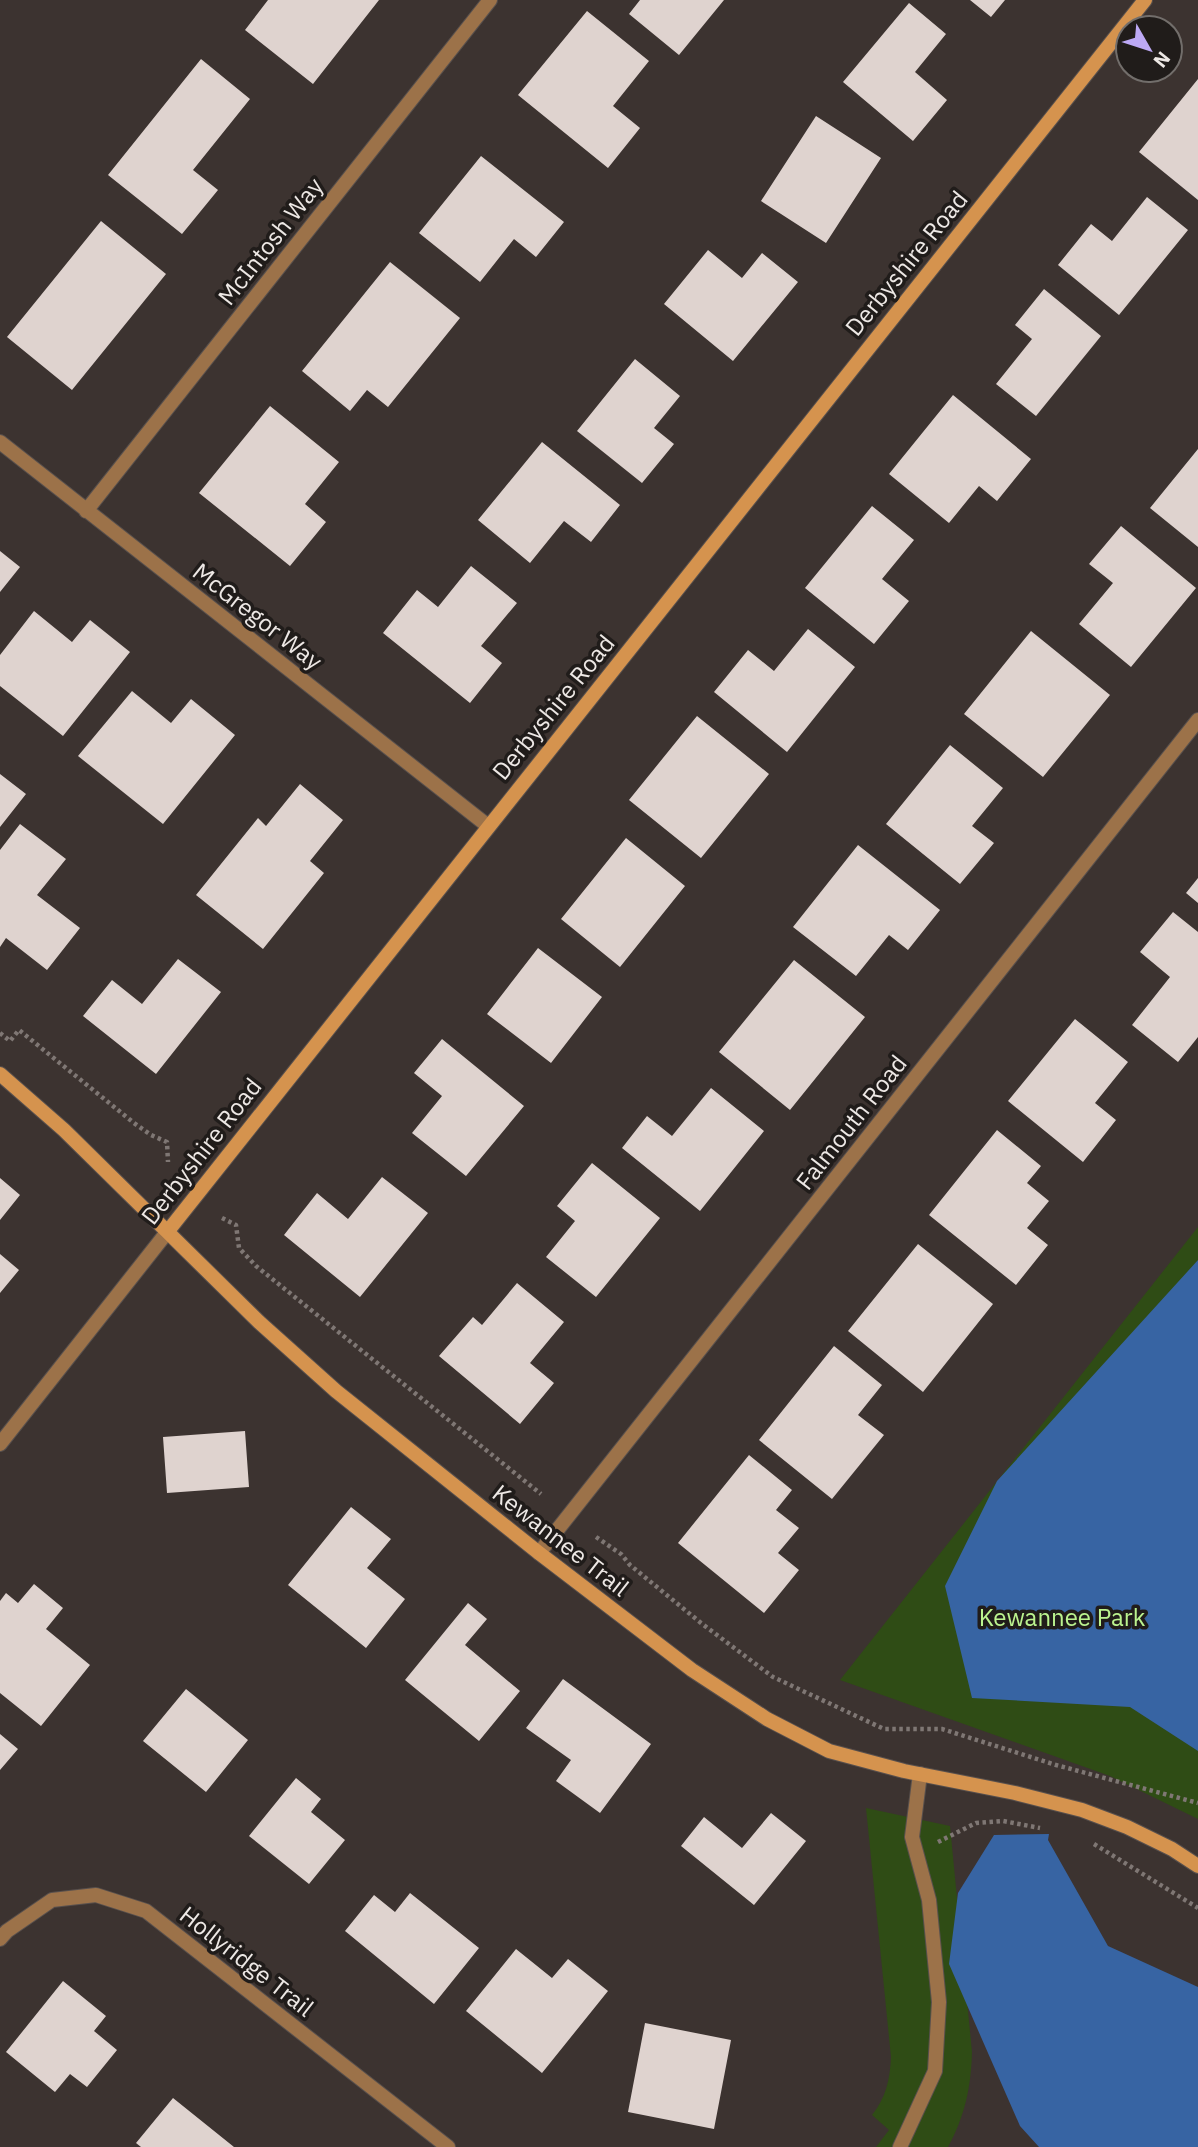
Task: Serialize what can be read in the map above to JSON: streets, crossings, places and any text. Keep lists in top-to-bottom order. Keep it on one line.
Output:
{"streets":{"street":["McIntosh Way","Derbyshire Road","McGregor Way","Falmouth Road","Kewannee Trail","Hollyridge Trail"]},"crossings":[["McIntosh Way","McGregor Way"],["Derbyshire Road","McGregor Way"],["Derbyshire Road","Kewannee Trail"],["Falmouth Road","Kewannee Trail"]],"parks":["Kewannee Park"],"north":"bottom right"}
